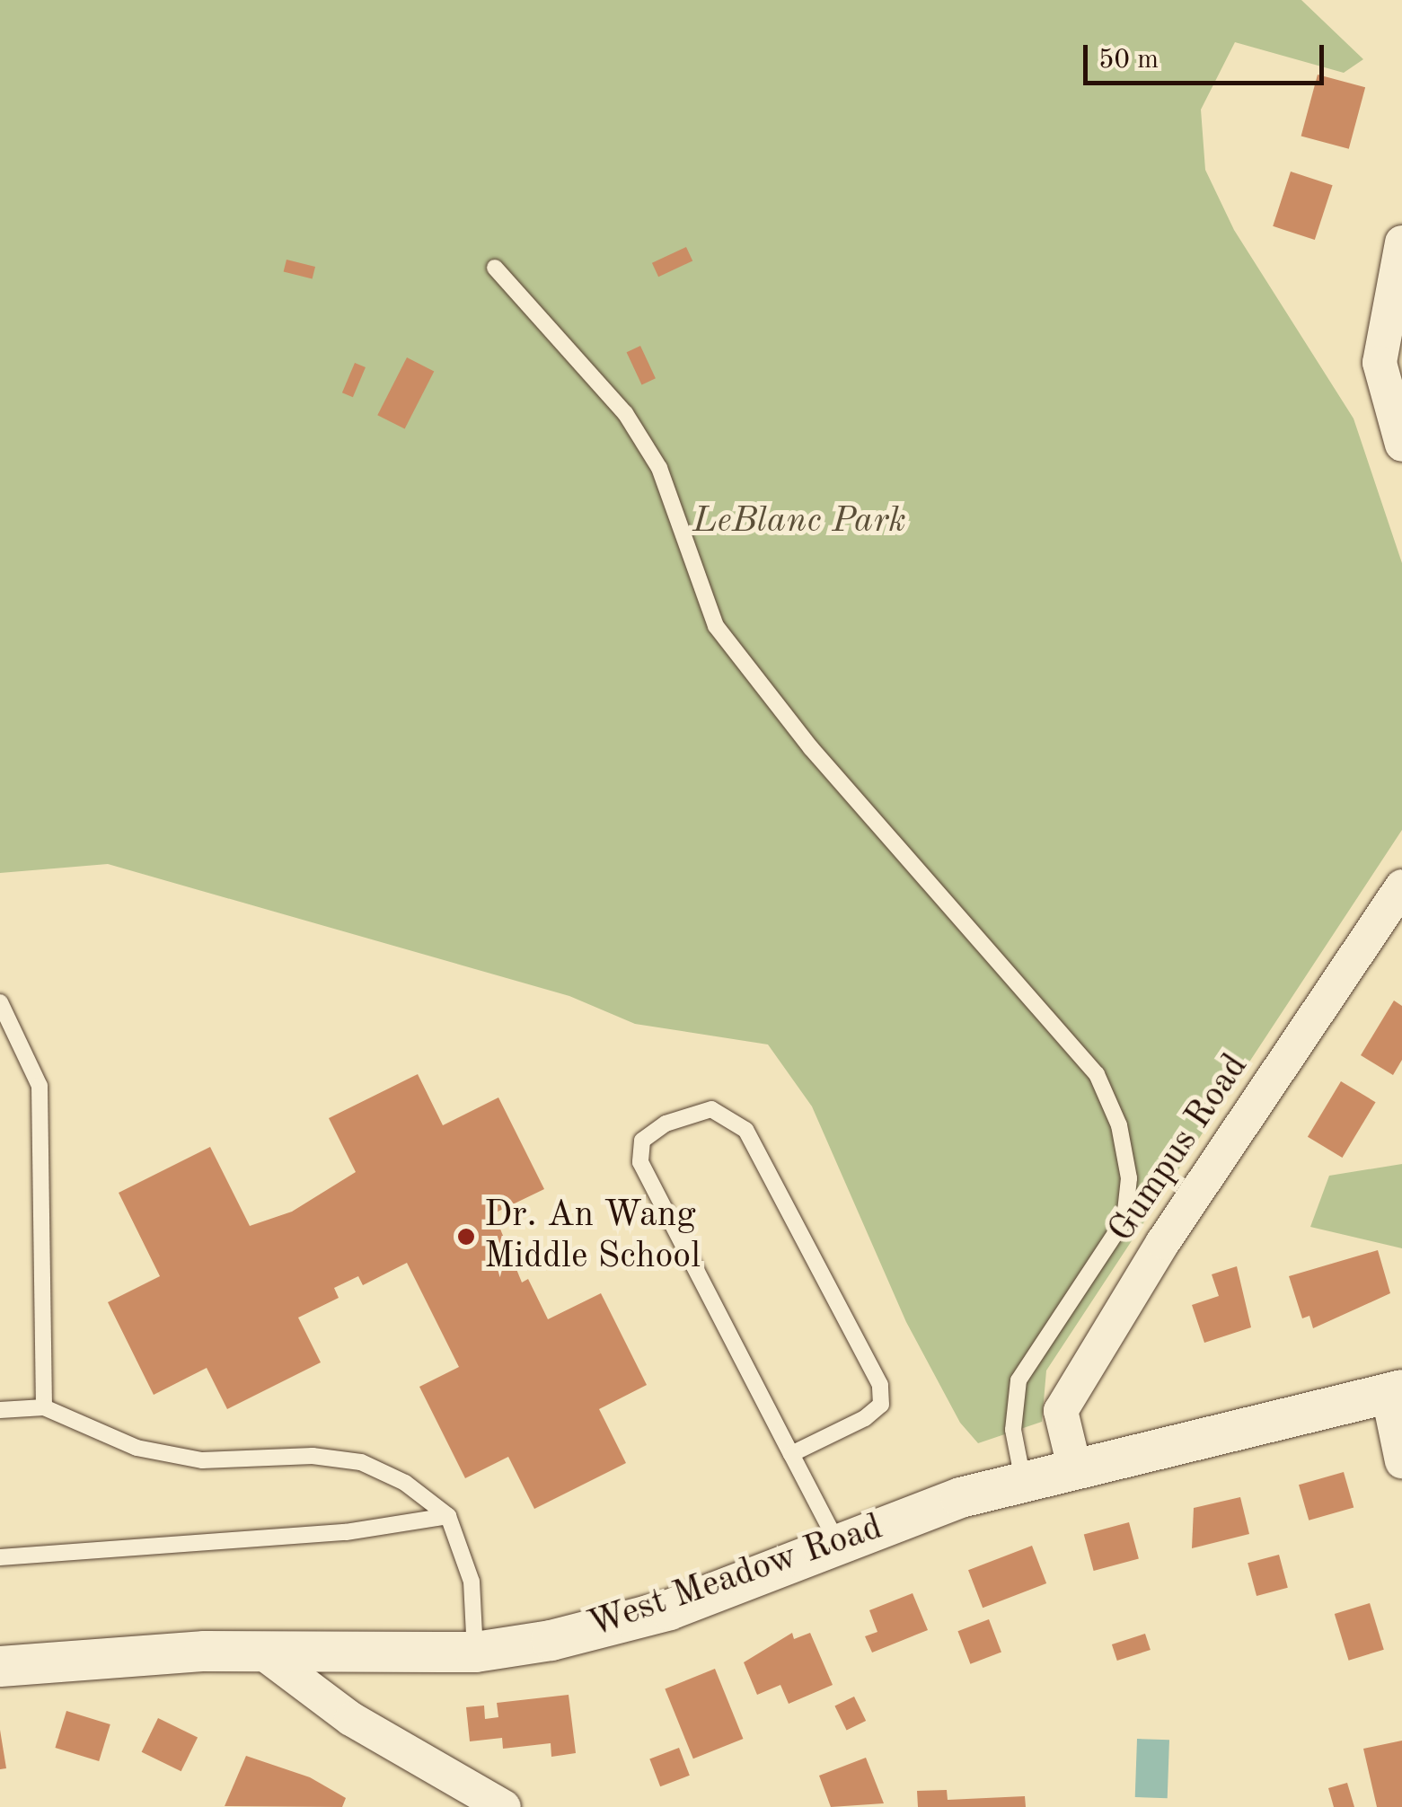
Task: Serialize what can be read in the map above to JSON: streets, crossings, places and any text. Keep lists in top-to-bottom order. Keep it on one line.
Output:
{"streets":{"street":["Gumpus Road","West Meadow Road"]},"crossings":[["Gumpus Road","West Meadow Road"]],"parks":["LeBlanc Park"],"places":["Dr. An Wang Middle School"],"scale_bar":"50 m"}
